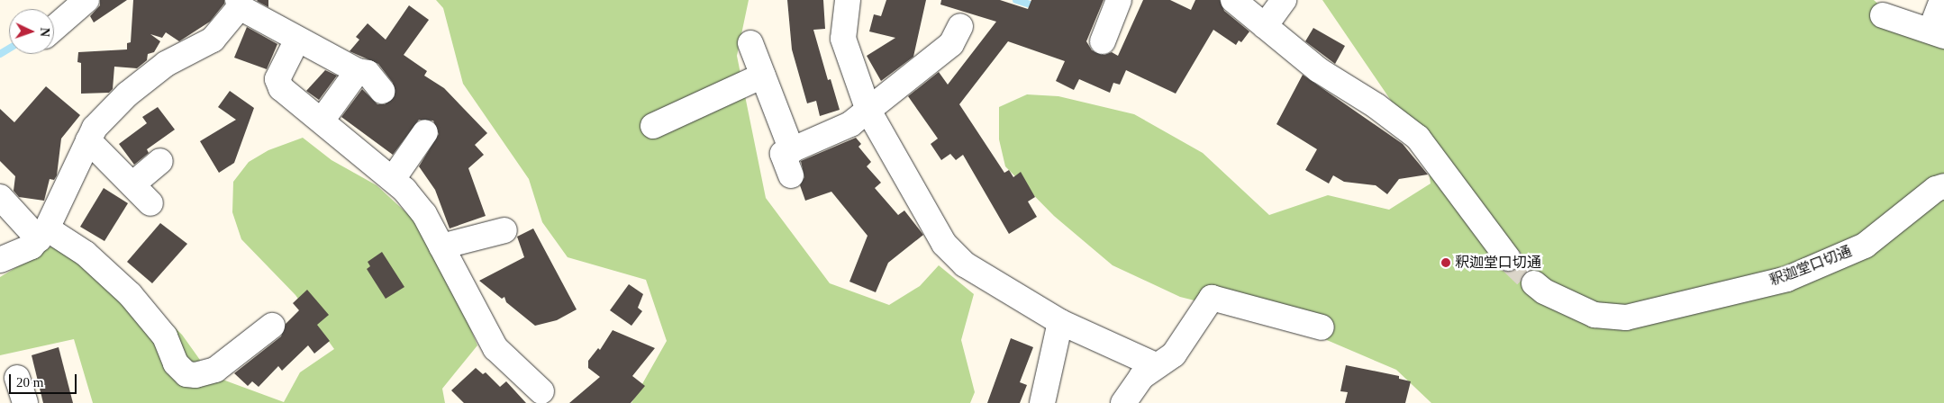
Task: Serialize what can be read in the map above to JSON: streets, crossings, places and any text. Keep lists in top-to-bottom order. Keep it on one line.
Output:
{"streets":{"street":["釈迦堂口切通"]},"places":["釈迦堂口切通"],"scale_bar":"20 m","north":"right"}
